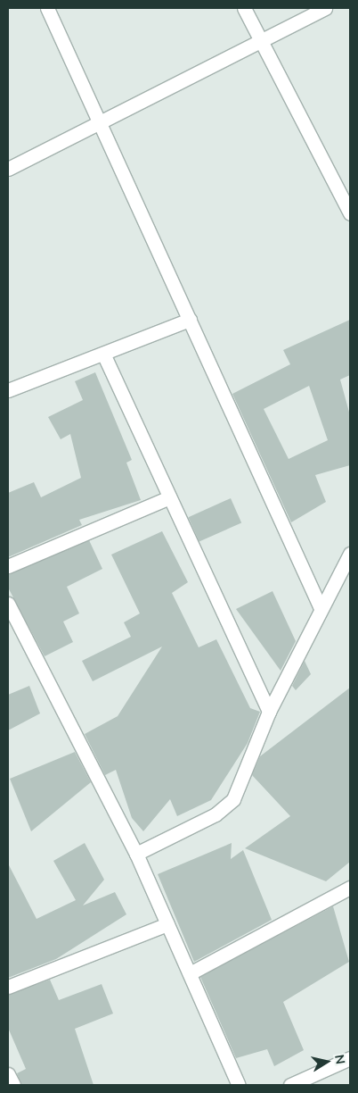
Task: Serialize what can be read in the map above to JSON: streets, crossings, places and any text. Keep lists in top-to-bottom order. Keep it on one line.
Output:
{"north":"right"}
